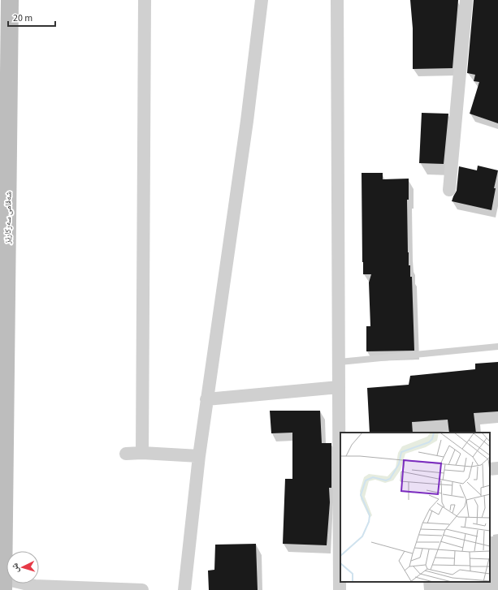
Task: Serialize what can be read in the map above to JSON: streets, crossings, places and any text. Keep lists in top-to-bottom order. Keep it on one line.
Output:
{"streets":{"main road":["شەقامی سەرکارێز"]},"scale_bar":"20 m","north":"left"}
